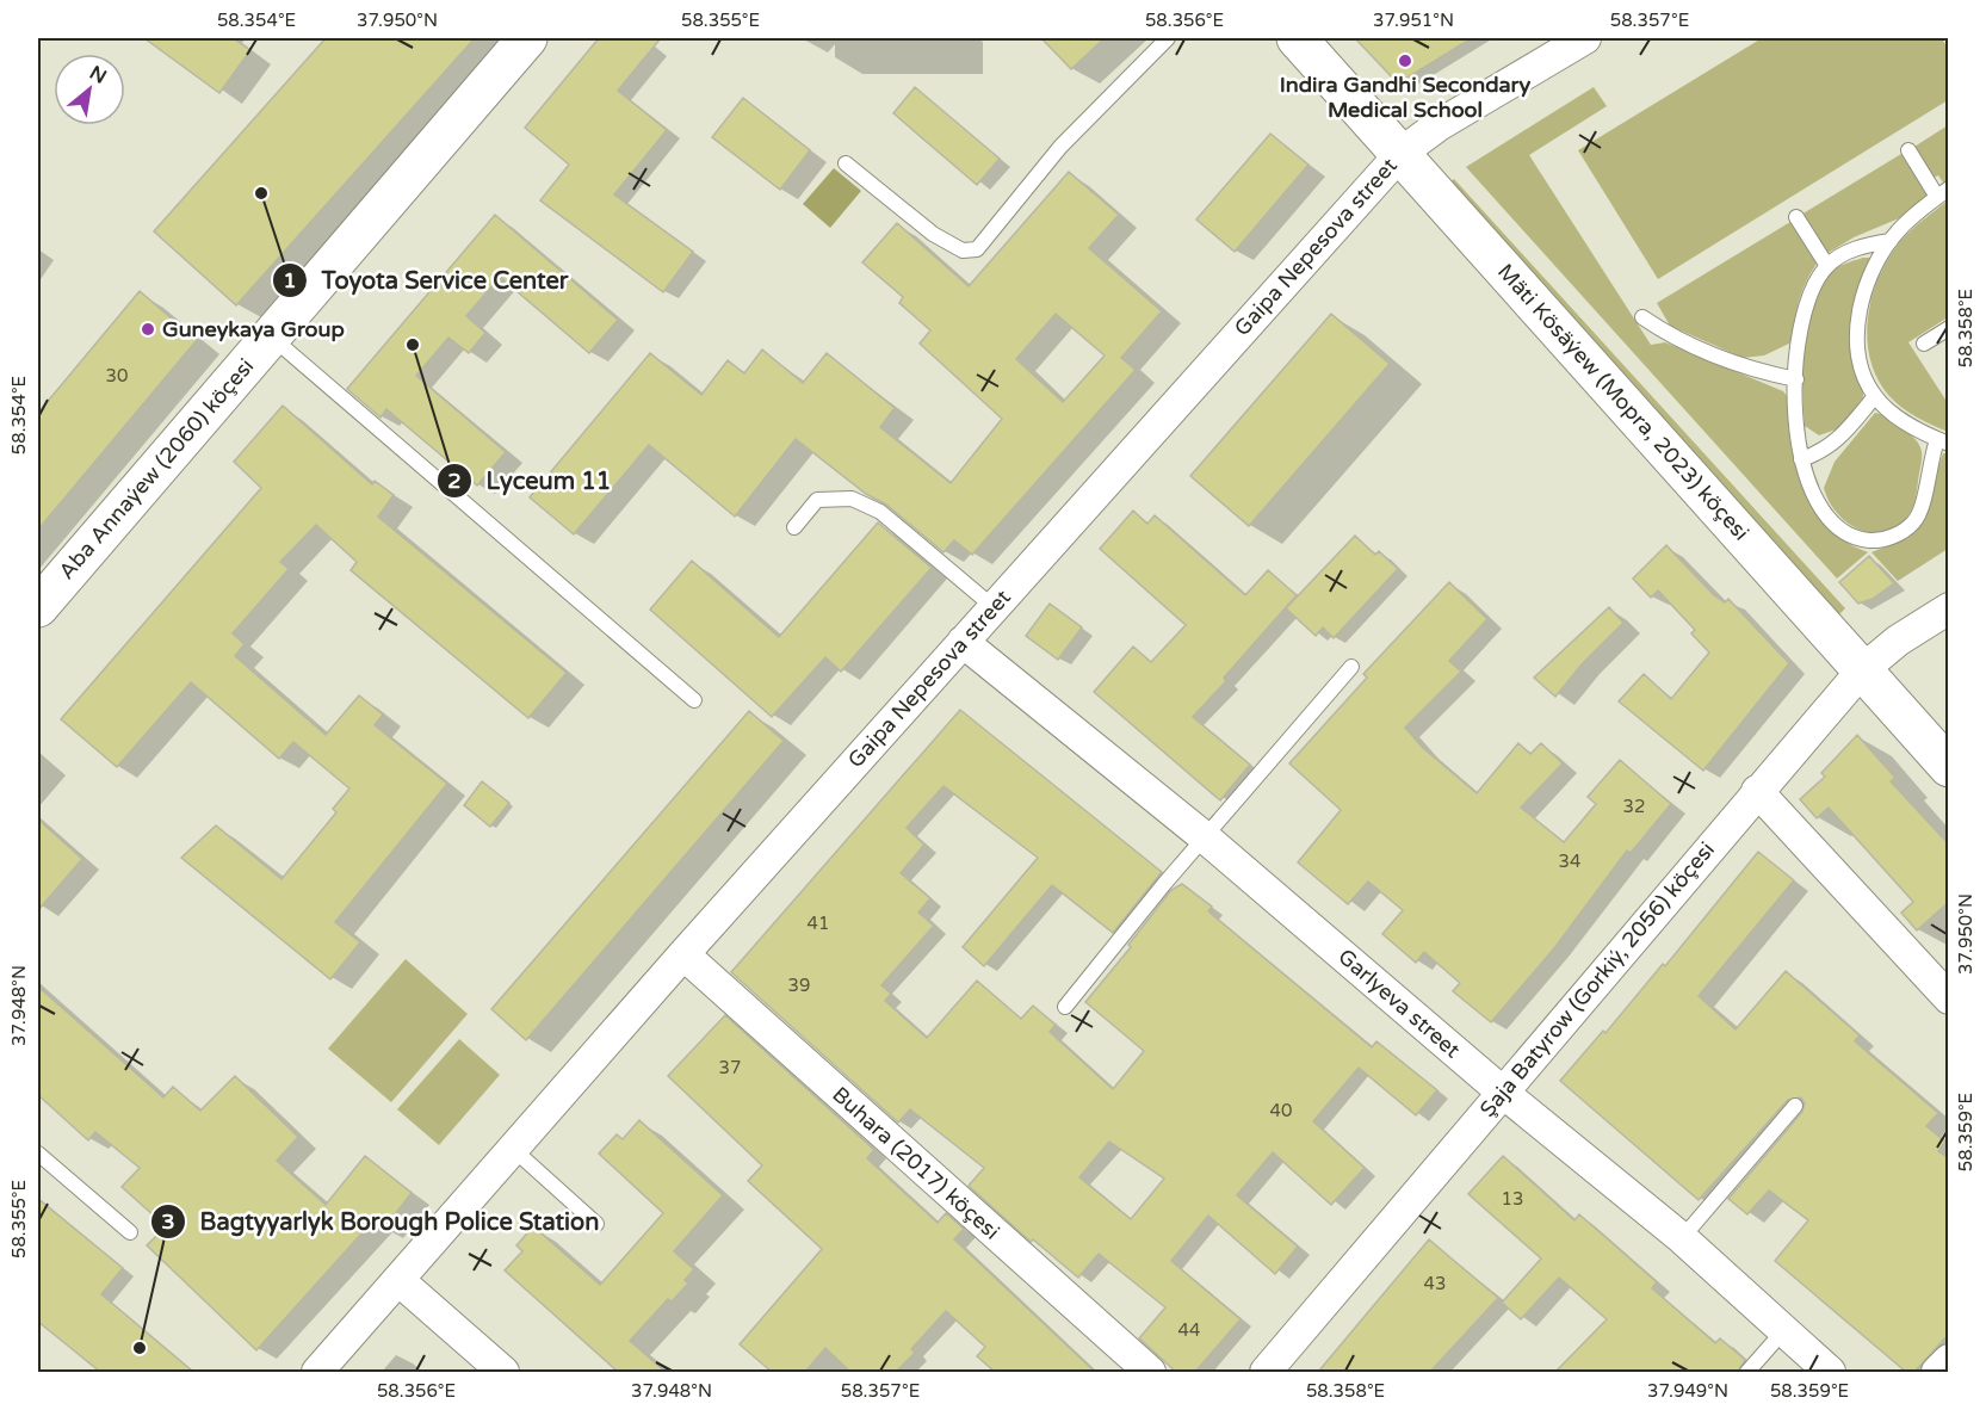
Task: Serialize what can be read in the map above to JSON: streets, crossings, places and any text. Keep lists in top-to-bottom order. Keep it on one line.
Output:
{"streets":{"street":["Gaipa Nepesova street","Mäti Kösäýew (Mopra, 2023) köçesi","Aba Annaýew (2060) köçesi","Şaja Batyrow (Gorkiý, 2056) köçesi","Garlyeva street","Buhara (2017) köçesi"]},"crossings":[["Gaipa Nepesova street","Mäti Kösäýew (Mopra, 2023) köçesi"],["Gaipa Nepesova street","Garlyeva street"],["Gaipa Nepesova street","Buhara (2017) köçesi"],["Mäti Kösäýew (Mopra, 2023) köçesi","Şaja Batyrow (Gorkiý, 2056) köçesi"],["Şaja Batyrow (Gorkiý, 2056) köçesi","Garlyeva street"]],"places":["Indira Gandhi Secondary Medical School","Toyota Service Center","Guneykaya Group","Lyceum 11","Bagtyyarlyk Borough Police Station"],"house_numbers":["30","32","34","41","39","37","40","13","43","44"],"north":"top right","coordinates":["58.354°E","37.950°N","58.355°E","58.356°E","37.951°N","58.357°E","58.358°E","37.948°N","58.359°E","37.949°N"]}
